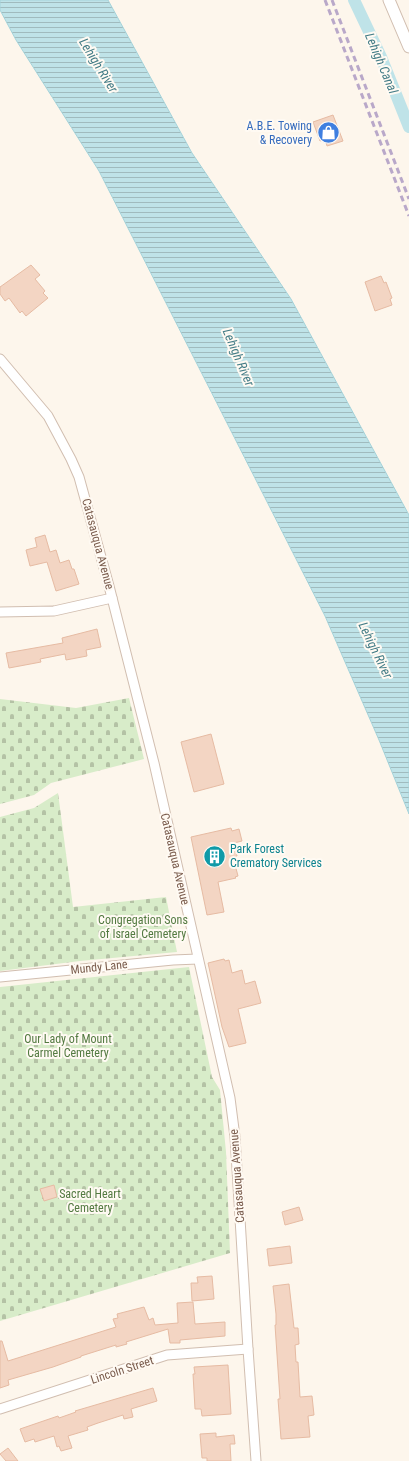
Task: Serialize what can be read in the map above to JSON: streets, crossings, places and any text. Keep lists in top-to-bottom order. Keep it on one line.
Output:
{"streets":{"street":["Catasauqua Avenue","Mundy Lane","Lincoln Street"]},"crossings":[["Catasauqua Avenue","Mundy Lane"],["Catasauqua Avenue","Lincoln Street"]],"water":["Lehigh Canal","Lehigh River"],"parks":["Congregation Sons of Israel Cemetery","Our Lady of Mount Carmel Cemetery","Sacred Heart Cemetery"],"places":{"shop":["A.B.E. Towing & Recovery"],"building":["Park Forest Crematory Services"]}}
